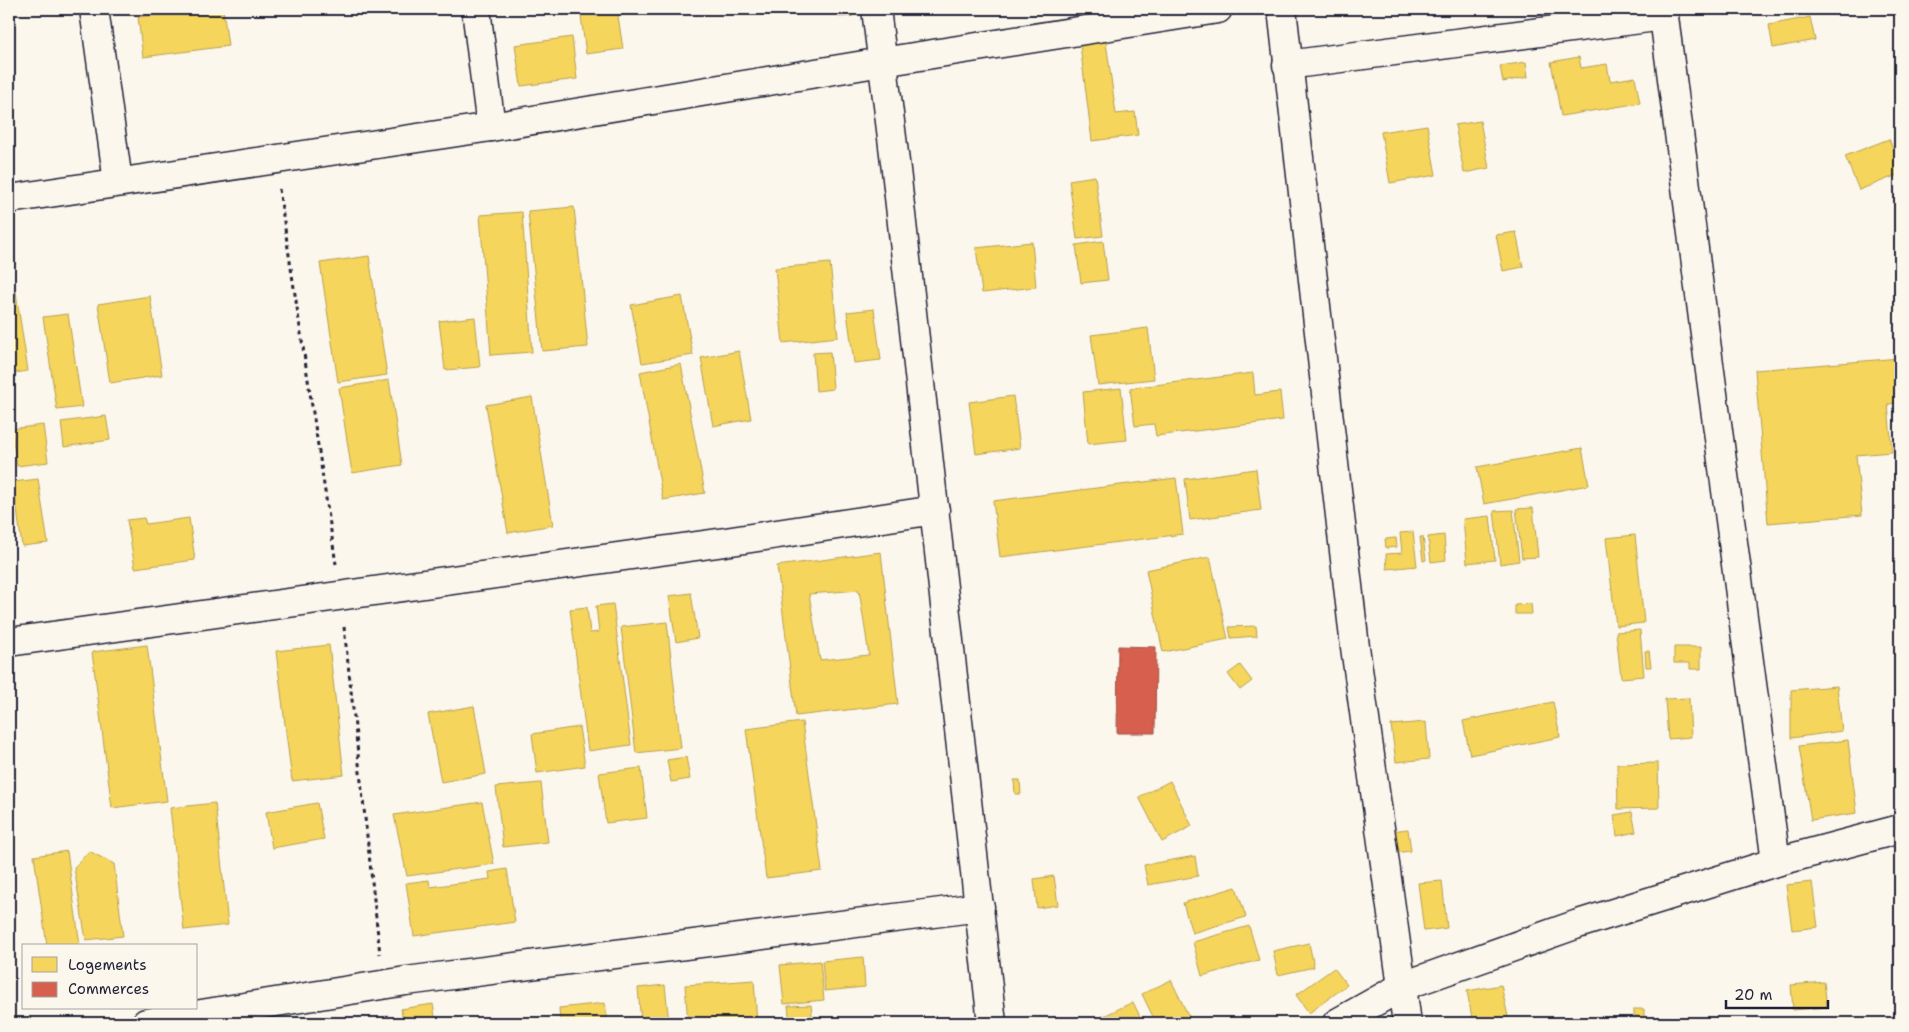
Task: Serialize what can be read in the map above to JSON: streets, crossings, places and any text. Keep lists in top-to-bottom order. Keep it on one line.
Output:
{"legend":["Logements","Commerces"],"scale_bar":"20 m"}
